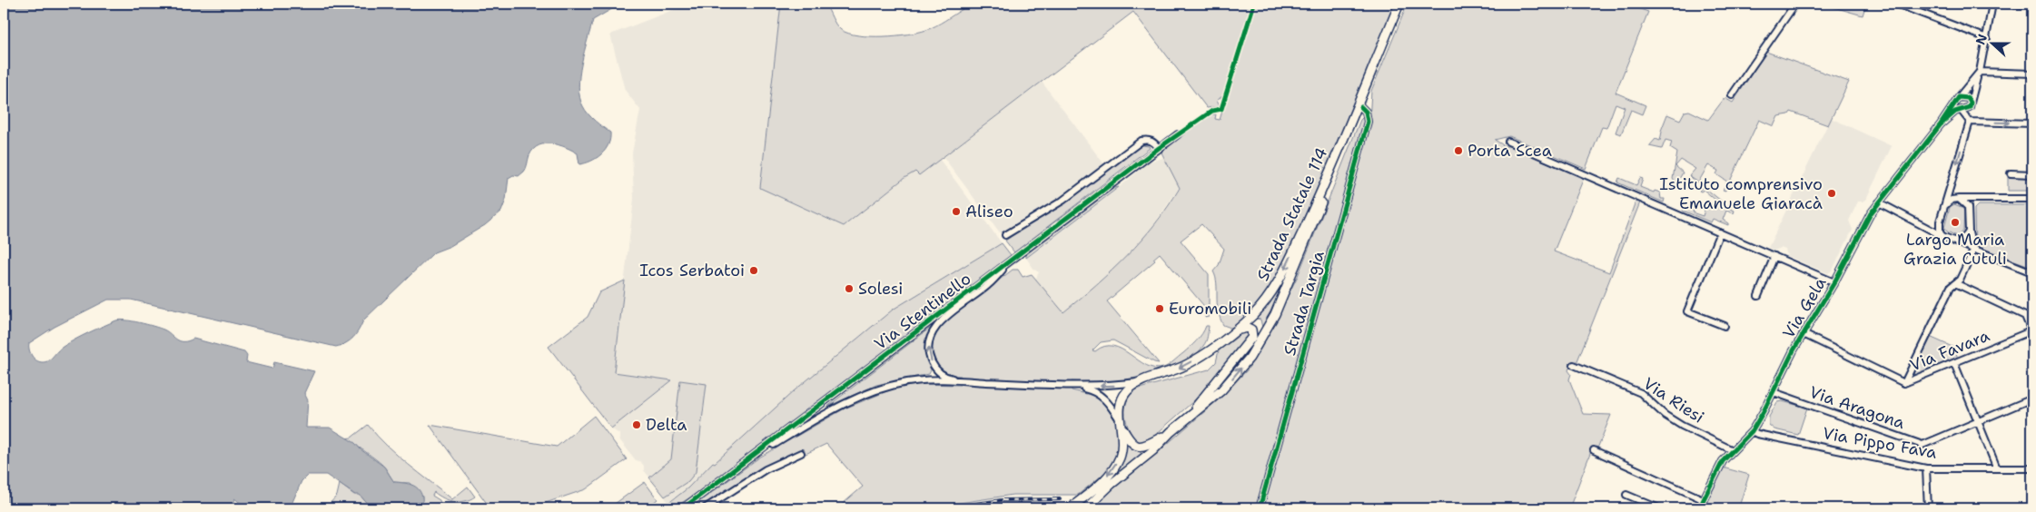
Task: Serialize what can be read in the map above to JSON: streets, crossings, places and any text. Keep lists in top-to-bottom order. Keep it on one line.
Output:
{"streets":{"main road":["Strada Statale 114"],"street":["Strada Targia","Via Gela","Via Stentinello","Via Favara","Via Riesi","Via Aragona","Via Pippo Fava"]},"crossings":[["Strada Statale 114","Strada Targia"],["Via Gela","Via Favara"],["Via Gela","Via Riesi"],["Via Gela","Via Aragona"],["Via Gela","Via Pippo Fava"]],"places":["Porta Scea","Istituto comprensivo Emanuele Giaracà","Aliseo","Largo Maria Grazia Cutuli","Icos Serbatoi","Solesi","Euromobili","Delta"],"north":"left"}
